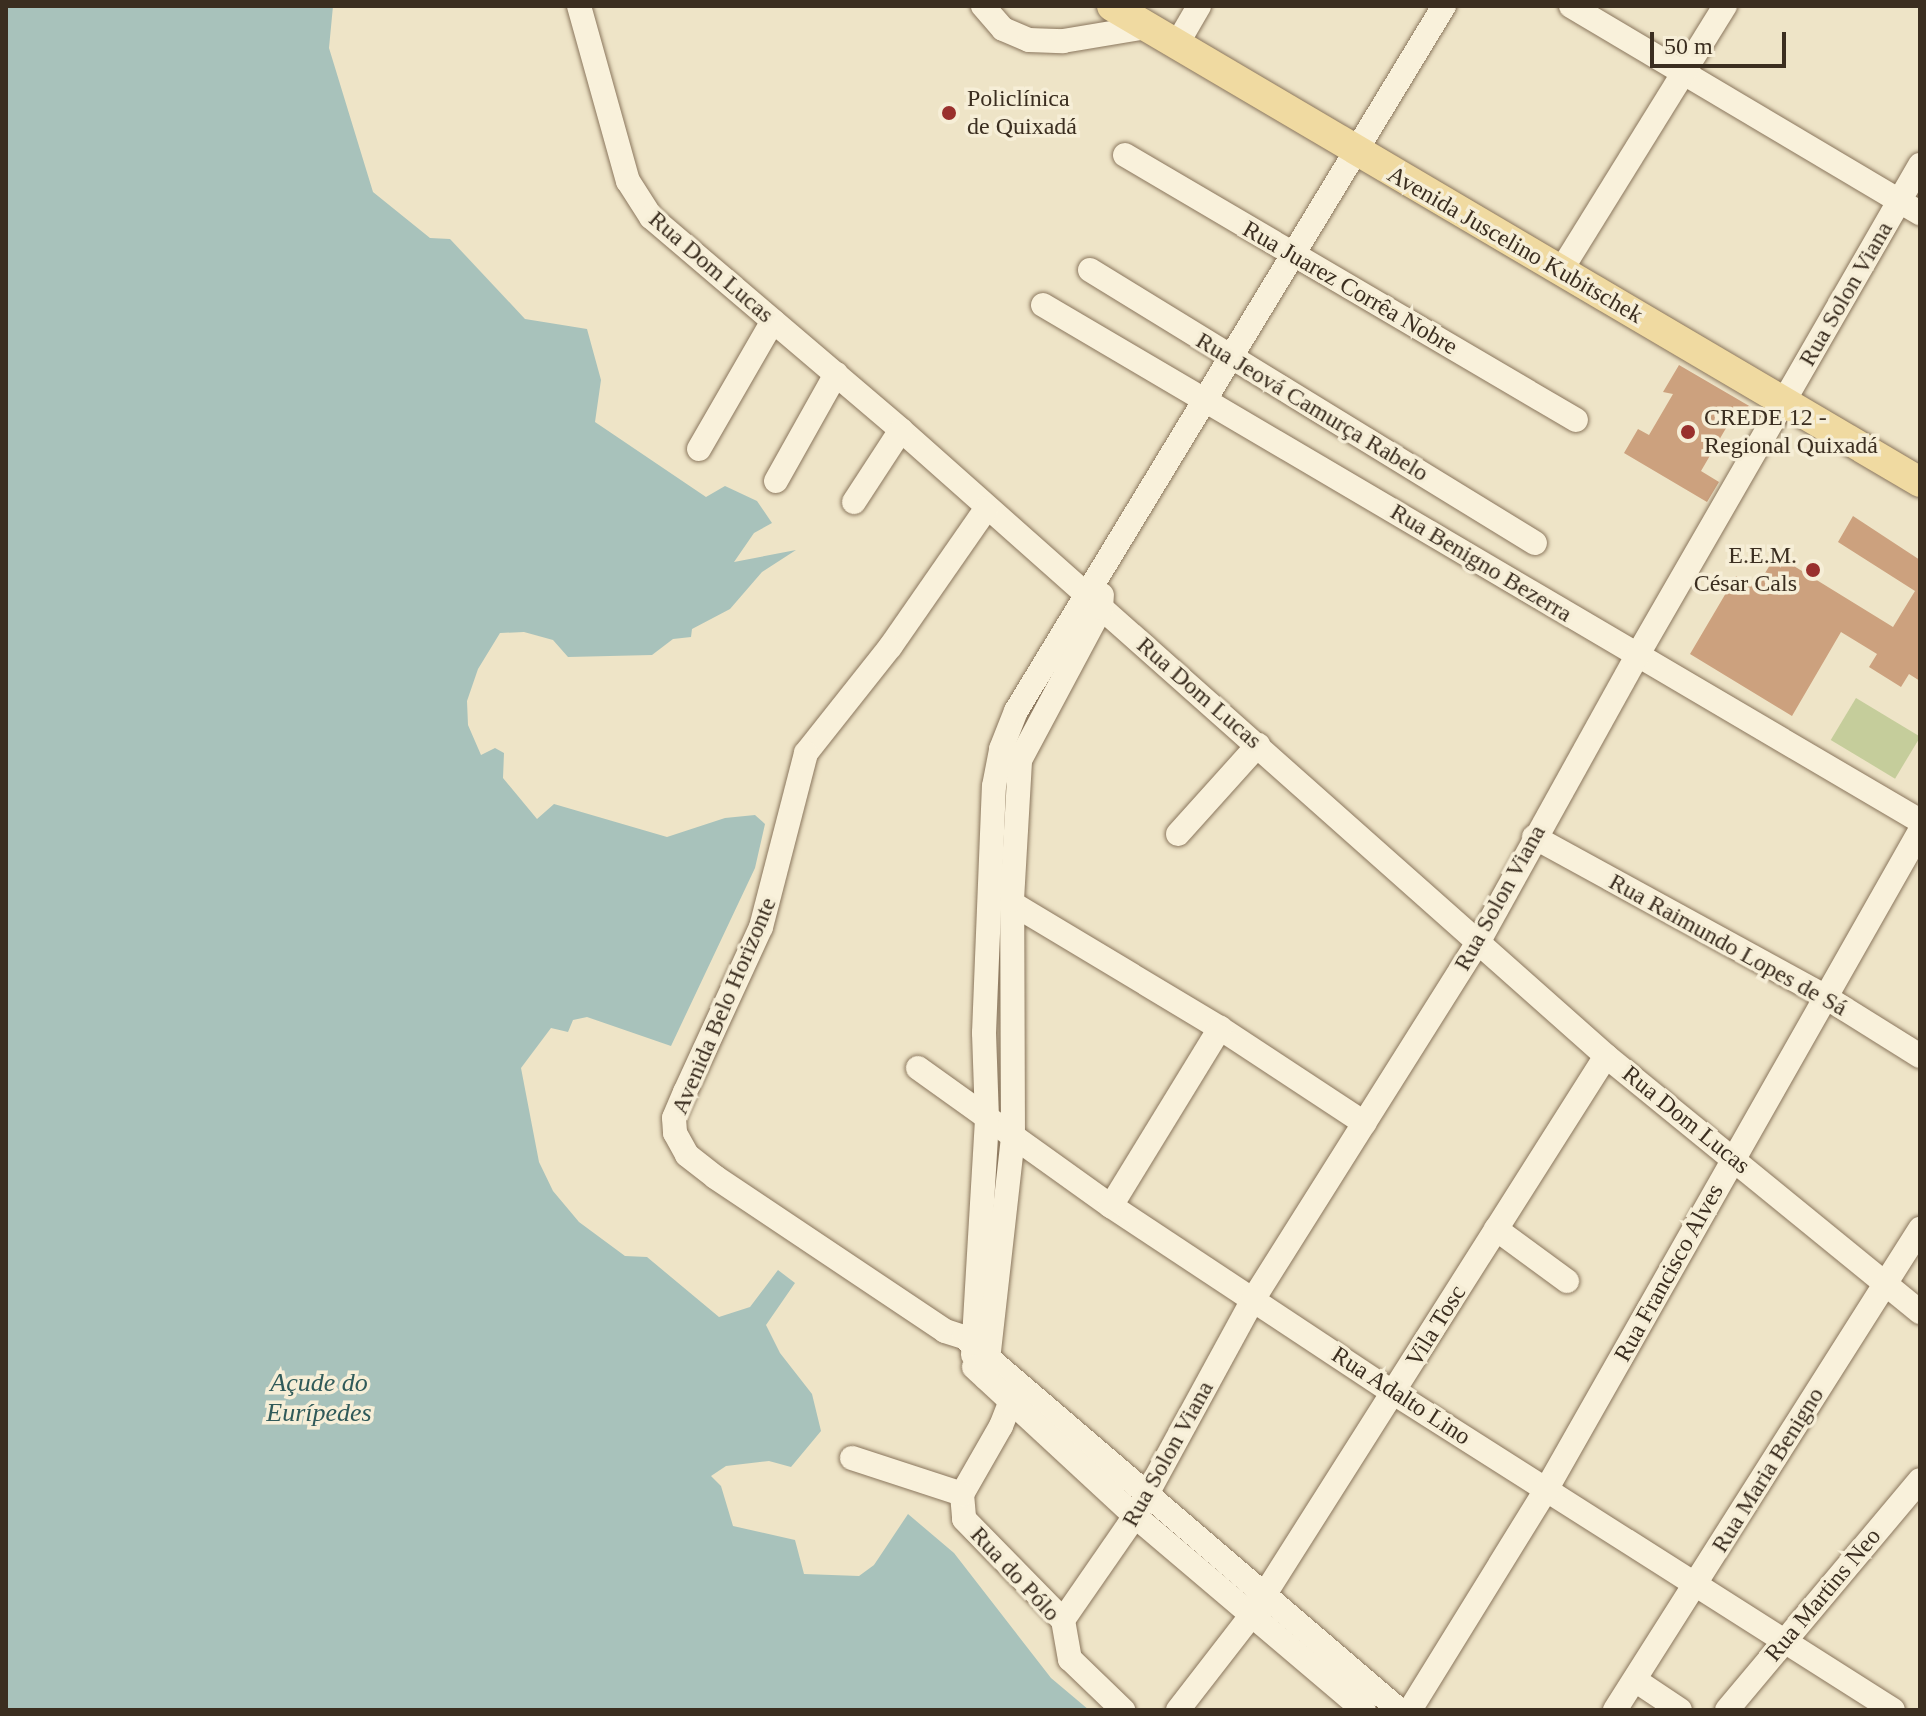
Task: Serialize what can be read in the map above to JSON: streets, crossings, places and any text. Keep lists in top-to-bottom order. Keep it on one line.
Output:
{"streets":{"main road":["Avenida Juscelino Kubitschek"],"street":["Rua Dom Lucas","Rua Juarez Corrêa Nobre","Rua Solon Viana","Rua Jeová Camurça Rabelo","Rua Benigno Bezerra","Rua Raimundo Lopes de Sá","Avenida Belo Horizonte","Rua Francisco Alves","Vila Tosc","Rua Adalto Lino","Rua Maria Benigno","Rua do Pólo","Rua Martins Neo"]},"crossings":[["Avenida Juscelino Kubitschek","Rua Solon Viana"],["Rua Dom Lucas","Rua Solon Viana"],["Rua Dom Lucas","Avenida Belo Horizonte"],["Rua Dom Lucas","Rua Francisco Alves"],["Rua Dom Lucas","Vila Tosc"],["Rua Dom Lucas","Rua Maria Benigno"],["Rua Solon Viana","Rua Benigno Bezerra"],["Rua Solon Viana","Rua Raimundo Lopes de Sá"],["Rua Solon Viana","Avenida Belo Horizonte"],["Rua Solon Viana","Rua Adalto Lino"],["Rua Solon Viana","Rua do Pólo"],["Rua Raimundo Lopes de Sá","Rua Francisco Alves"],["Avenida Belo Horizonte","Vila Tosc"],["Avenida Belo Horizonte","Rua do Pólo"],["Rua Francisco Alves","Rua Adalto Lino"],["Vila Tosc","Rua Adalto Lino"],["Rua Adalto Lino","Rua Maria Benigno"],["Rua Adalto Lino","Rua Martins Neo"]],"water":["Açude do Eurípedes"],"places":["Policlínica de Quixadá","CREDE 12 - Regional Quixadá","E.E.M. César Cals"],"scale_bar":"50 m"}
